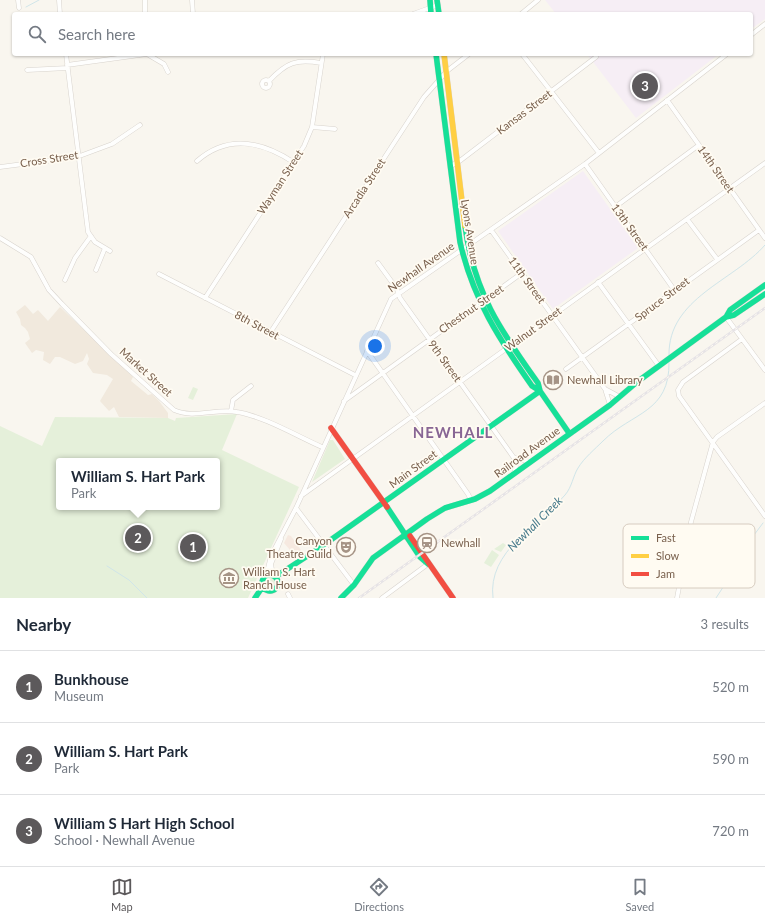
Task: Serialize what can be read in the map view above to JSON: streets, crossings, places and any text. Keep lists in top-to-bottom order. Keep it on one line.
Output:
{"streets":{"main road":["Lyons Avenue","Railroad Avenue","Main Street"],"street":["Kansas Street","Cross Street","14th Street","Wayman Street","Arcadia Street","13th Street","Newhall Avenue","11th Street","Spruce Street","Chestnut Street","8th Street","Walnut Street","9th Street","Market Street"]},"crossings":[["Kansas Street","Lyons Avenue"],["14th Street","Newhall Avenue"],["14th Street","Spruce Street"],["14th Street","Walnut Street"],["Wayman Street","8th Street"],["Arcadia Street","Lyons Avenue"],["Arcadia Street","8th Street"],["13th Street","Newhall Avenue"],["13th Street","Spruce Street"],["13th Street","Walnut Street"],["Lyons Avenue","Newhall Avenue"],["Lyons Avenue","Chestnut Street"],["Lyons Avenue","Walnut Street"],["Lyons Avenue","Railroad Avenue"],["Lyons Avenue","Main Street"],["Newhall Avenue","11th Street"],["Newhall Avenue","Chestnut Street"],["Newhall Avenue","8th Street"],["Newhall Avenue","Walnut Street"],["Newhall Avenue","9th Street"],["Newhall Avenue","Market Street"],["Newhall Avenue","Main Street"],["11th Street","Spruce Street"],["11th Street","Chestnut Street"],["11th Street","Walnut Street"],["11th Street","Railroad Avenue"],["Chestnut Street","9th Street"],["Walnut Street","9th Street"],["9th Street","Main Street"]],"districts":["NEWHALL"],"water":["Newhall Creek"],"places":{"library":["Newhall Library"],"station":["Newhall"],"theatre":["Canyon Theatre Guild"],"museum":["William S. Hart Ranch House"]},"legend":["Fast","Slow","Jam"],"page":{"search":"Search here","pins":["3","2","1"],"popup":["William S. Hart Park","Park"],"heading":["Nearby","3 results"],"list":[{"mark":"1","name":"Bunkhouse","note":"Museum","value":"520 m"},{"mark":"2","name":"William S. Hart Park","note":"Park","value":"590 m"},{"mark":"3","name":"William S Hart High School","note":"School · Newhall Avenue","value":"720 m"}],"nav":["Map","Directions","Saved"]}}
